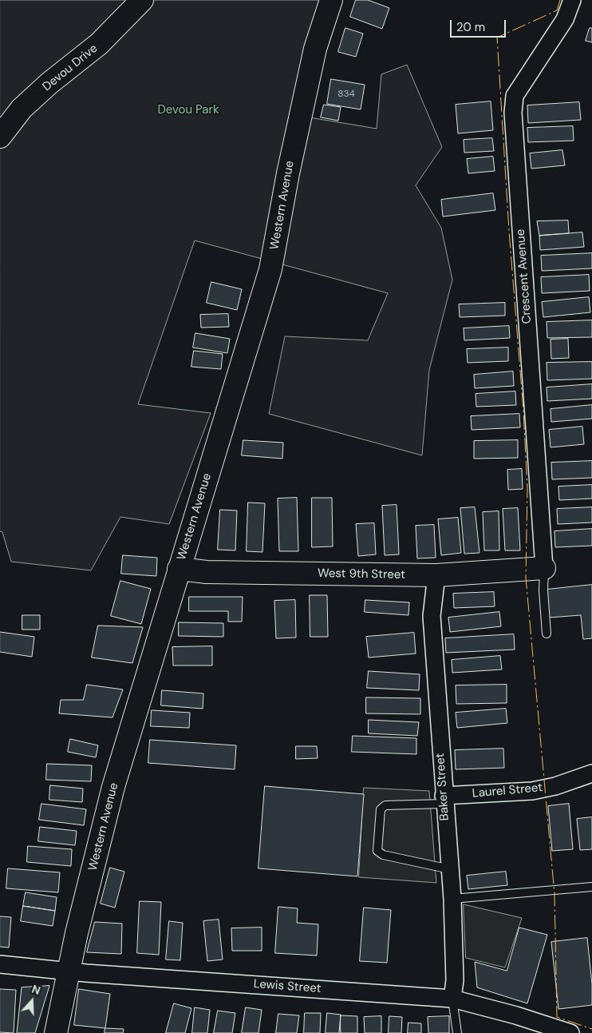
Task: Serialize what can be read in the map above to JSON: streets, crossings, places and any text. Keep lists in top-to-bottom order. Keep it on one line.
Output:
{"streets":{"street":["Devou Drive","Western Avenue","Crescent Avenue","West 9th Street","Baker Street","Laurel Street","Lewis Street"]},"crossings":[["Western Avenue","West 9th Street"],["Western Avenue","Lewis Street"],["Crescent Avenue","West 9th Street"],["West 9th Street","Baker Street"],["Baker Street","Laurel Street"],["Baker Street","Lewis Street"]],"parks":["Devou Park"],"house_numbers":["834"],"scale_bar":"20 m","north":"top"}
